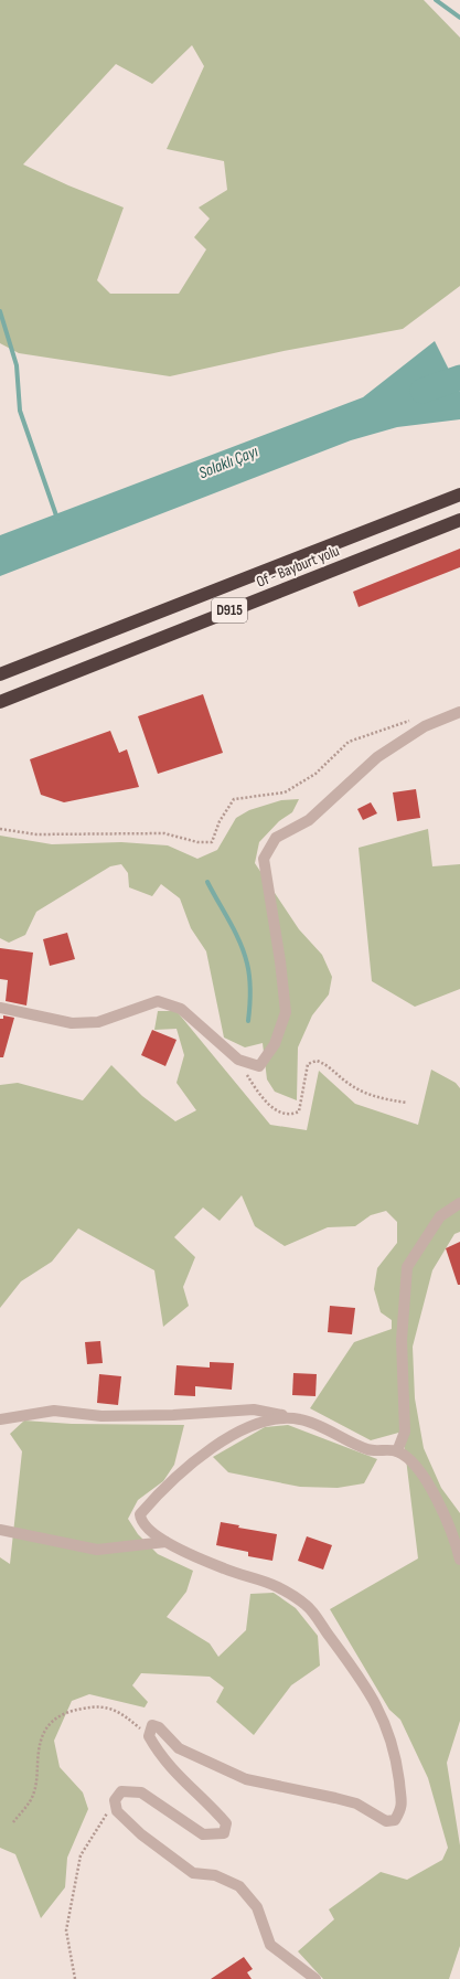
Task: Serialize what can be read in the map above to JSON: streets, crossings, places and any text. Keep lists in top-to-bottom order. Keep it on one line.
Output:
{"streets":{"highway":["Of - Bayburt yolu","D915"]},"water":["Solaklı Çayı"]}
